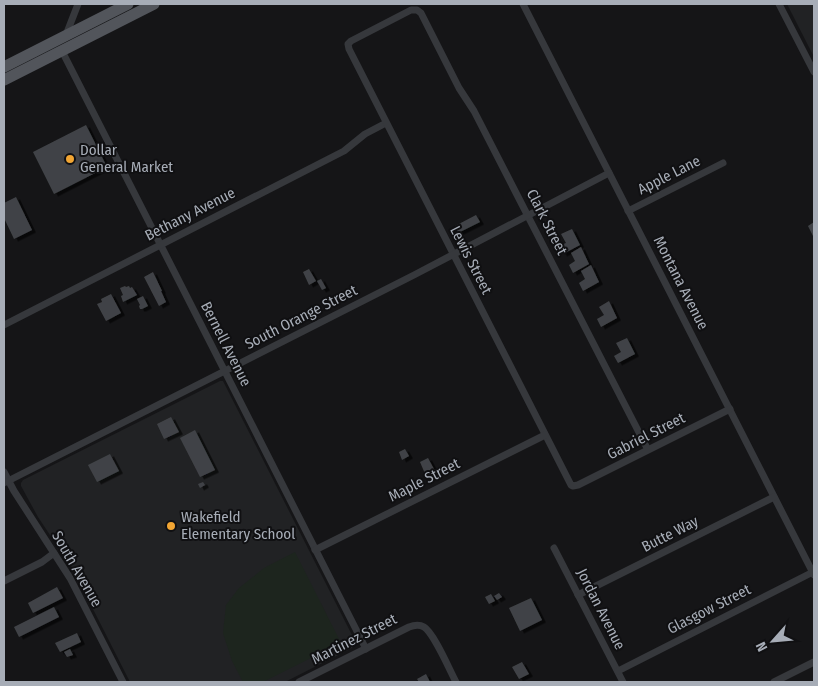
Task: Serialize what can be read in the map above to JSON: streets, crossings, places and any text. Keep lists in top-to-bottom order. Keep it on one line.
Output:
{"streets":{"street":["Apple Lane","Bethany Avenue","Clark Street","Lewis Street","Montana Avenue","South Orange Street","Bernell Avenue","Gabriel Street","Maple Street","Butte Way","South Avenue","Jordan Avenue","Glasgow Street","Martinez Street"]},"crossings":[["Apple Lane","Montana Avenue"],["Bethany Avenue","Lewis Street"],["Bethany Avenue","Bernell Avenue"],["Clark Street","Lewis Street"],["Clark Street","South Orange Street"],["Clark Street","Gabriel Street"],["Lewis Street","South Orange Street"],["Lewis Street","Gabriel Street"],["Lewis Street","Maple Street"],["Montana Avenue","South Orange Street"],["Montana Avenue","Gabriel Street"],["Montana Avenue","Butte Way"],["Montana Avenue","Glasgow Street"],["South Orange Street","Bernell Avenue"],["South Orange Street","South Avenue"],["Bernell Avenue","Maple Street"],["Bernell Avenue","Martinez Street"],["Butte Way","Jordan Avenue"],["Jordan Avenue","Glasgow Street"]],"places":["Dollar General Market","Wakefield Elementary School"],"north":"bottom left"}
